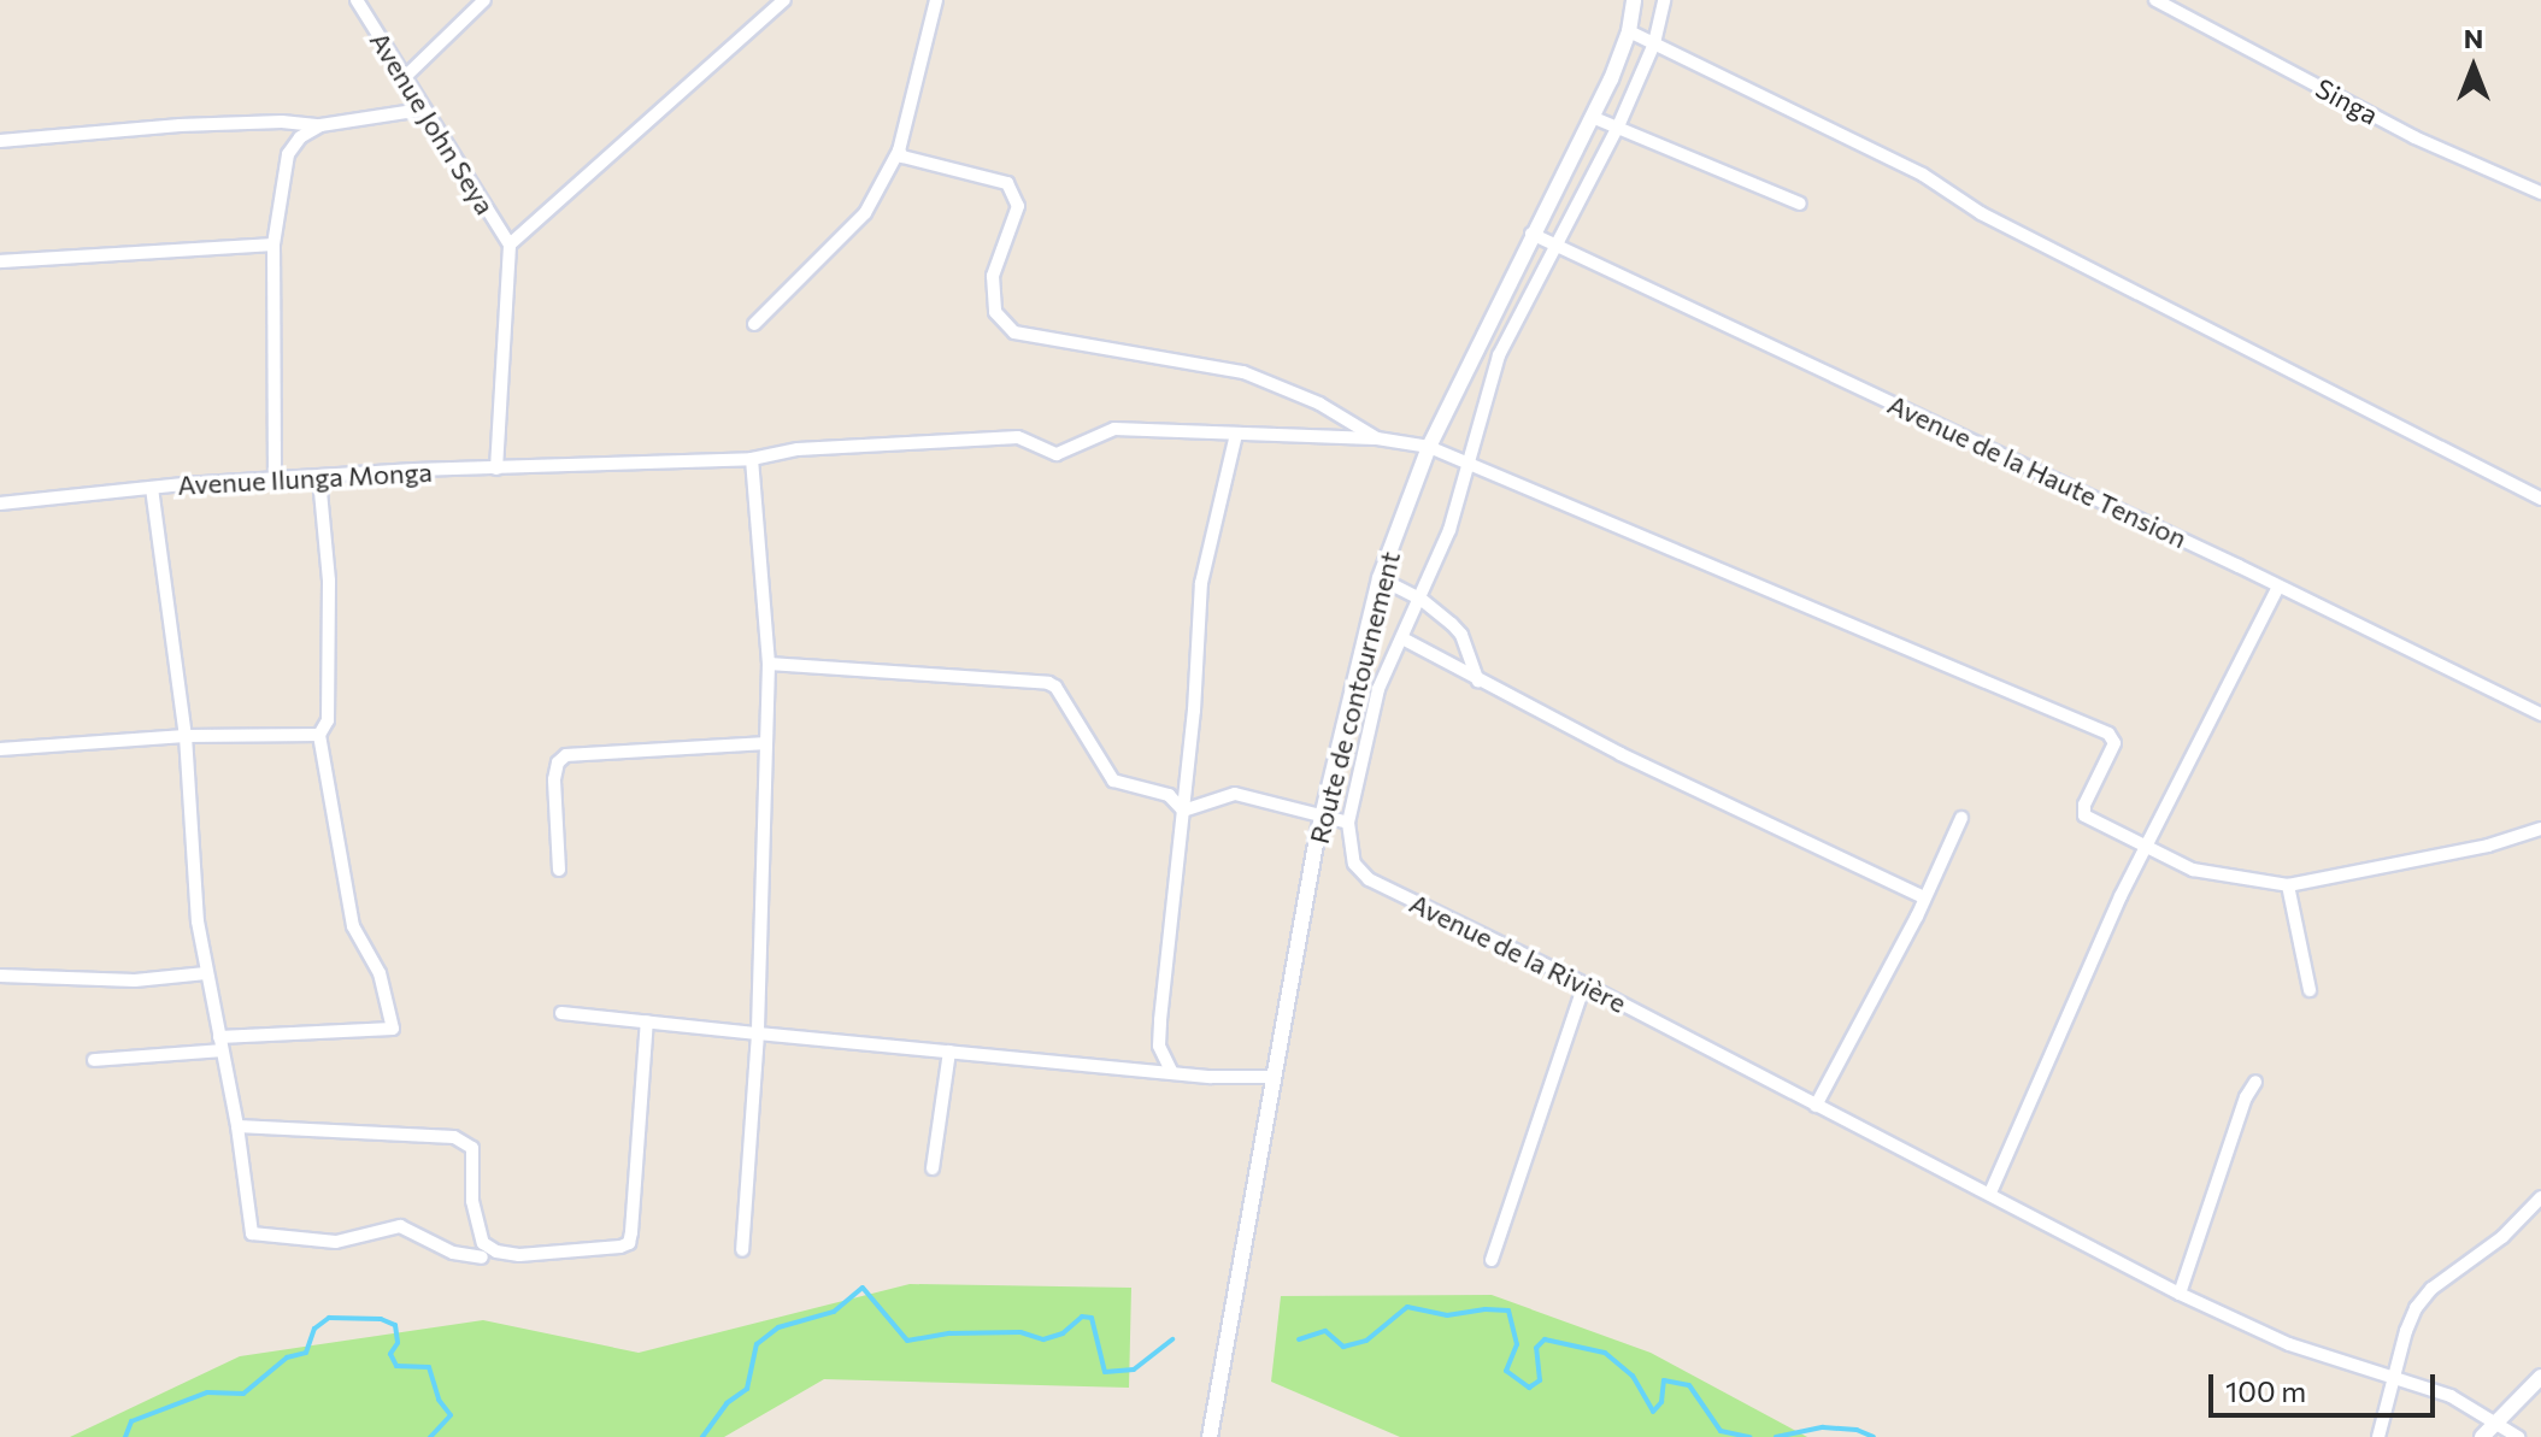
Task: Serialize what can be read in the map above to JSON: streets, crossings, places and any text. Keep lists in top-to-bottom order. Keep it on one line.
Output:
{"streets":{"street":["Singa","Avenue John Seya","Avenue de la Haute Tension","Avenue Ilunga Monga","Route de contournement","Avenue de la Rivière"]},"crossings":[["Avenue de la Haute Tension","Route de contournement"]],"scale_bar":"100 m","north":"top"}
